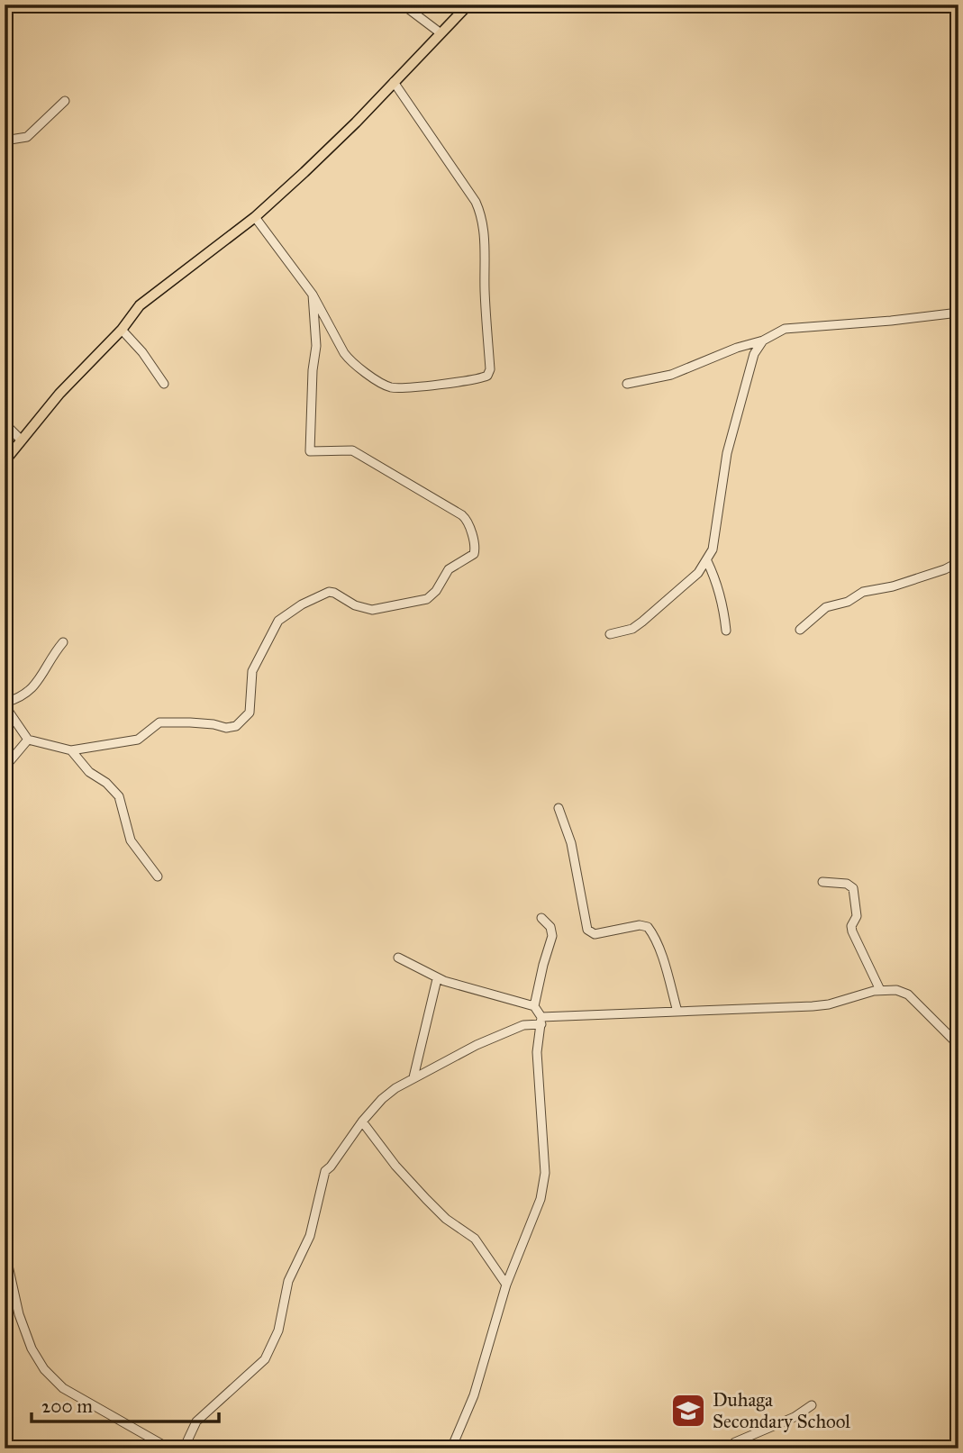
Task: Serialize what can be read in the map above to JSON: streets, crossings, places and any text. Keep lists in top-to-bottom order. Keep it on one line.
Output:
{"places":{"school or university":["Duhaga Secondary School"]},"scale_bar":"200 m"}
